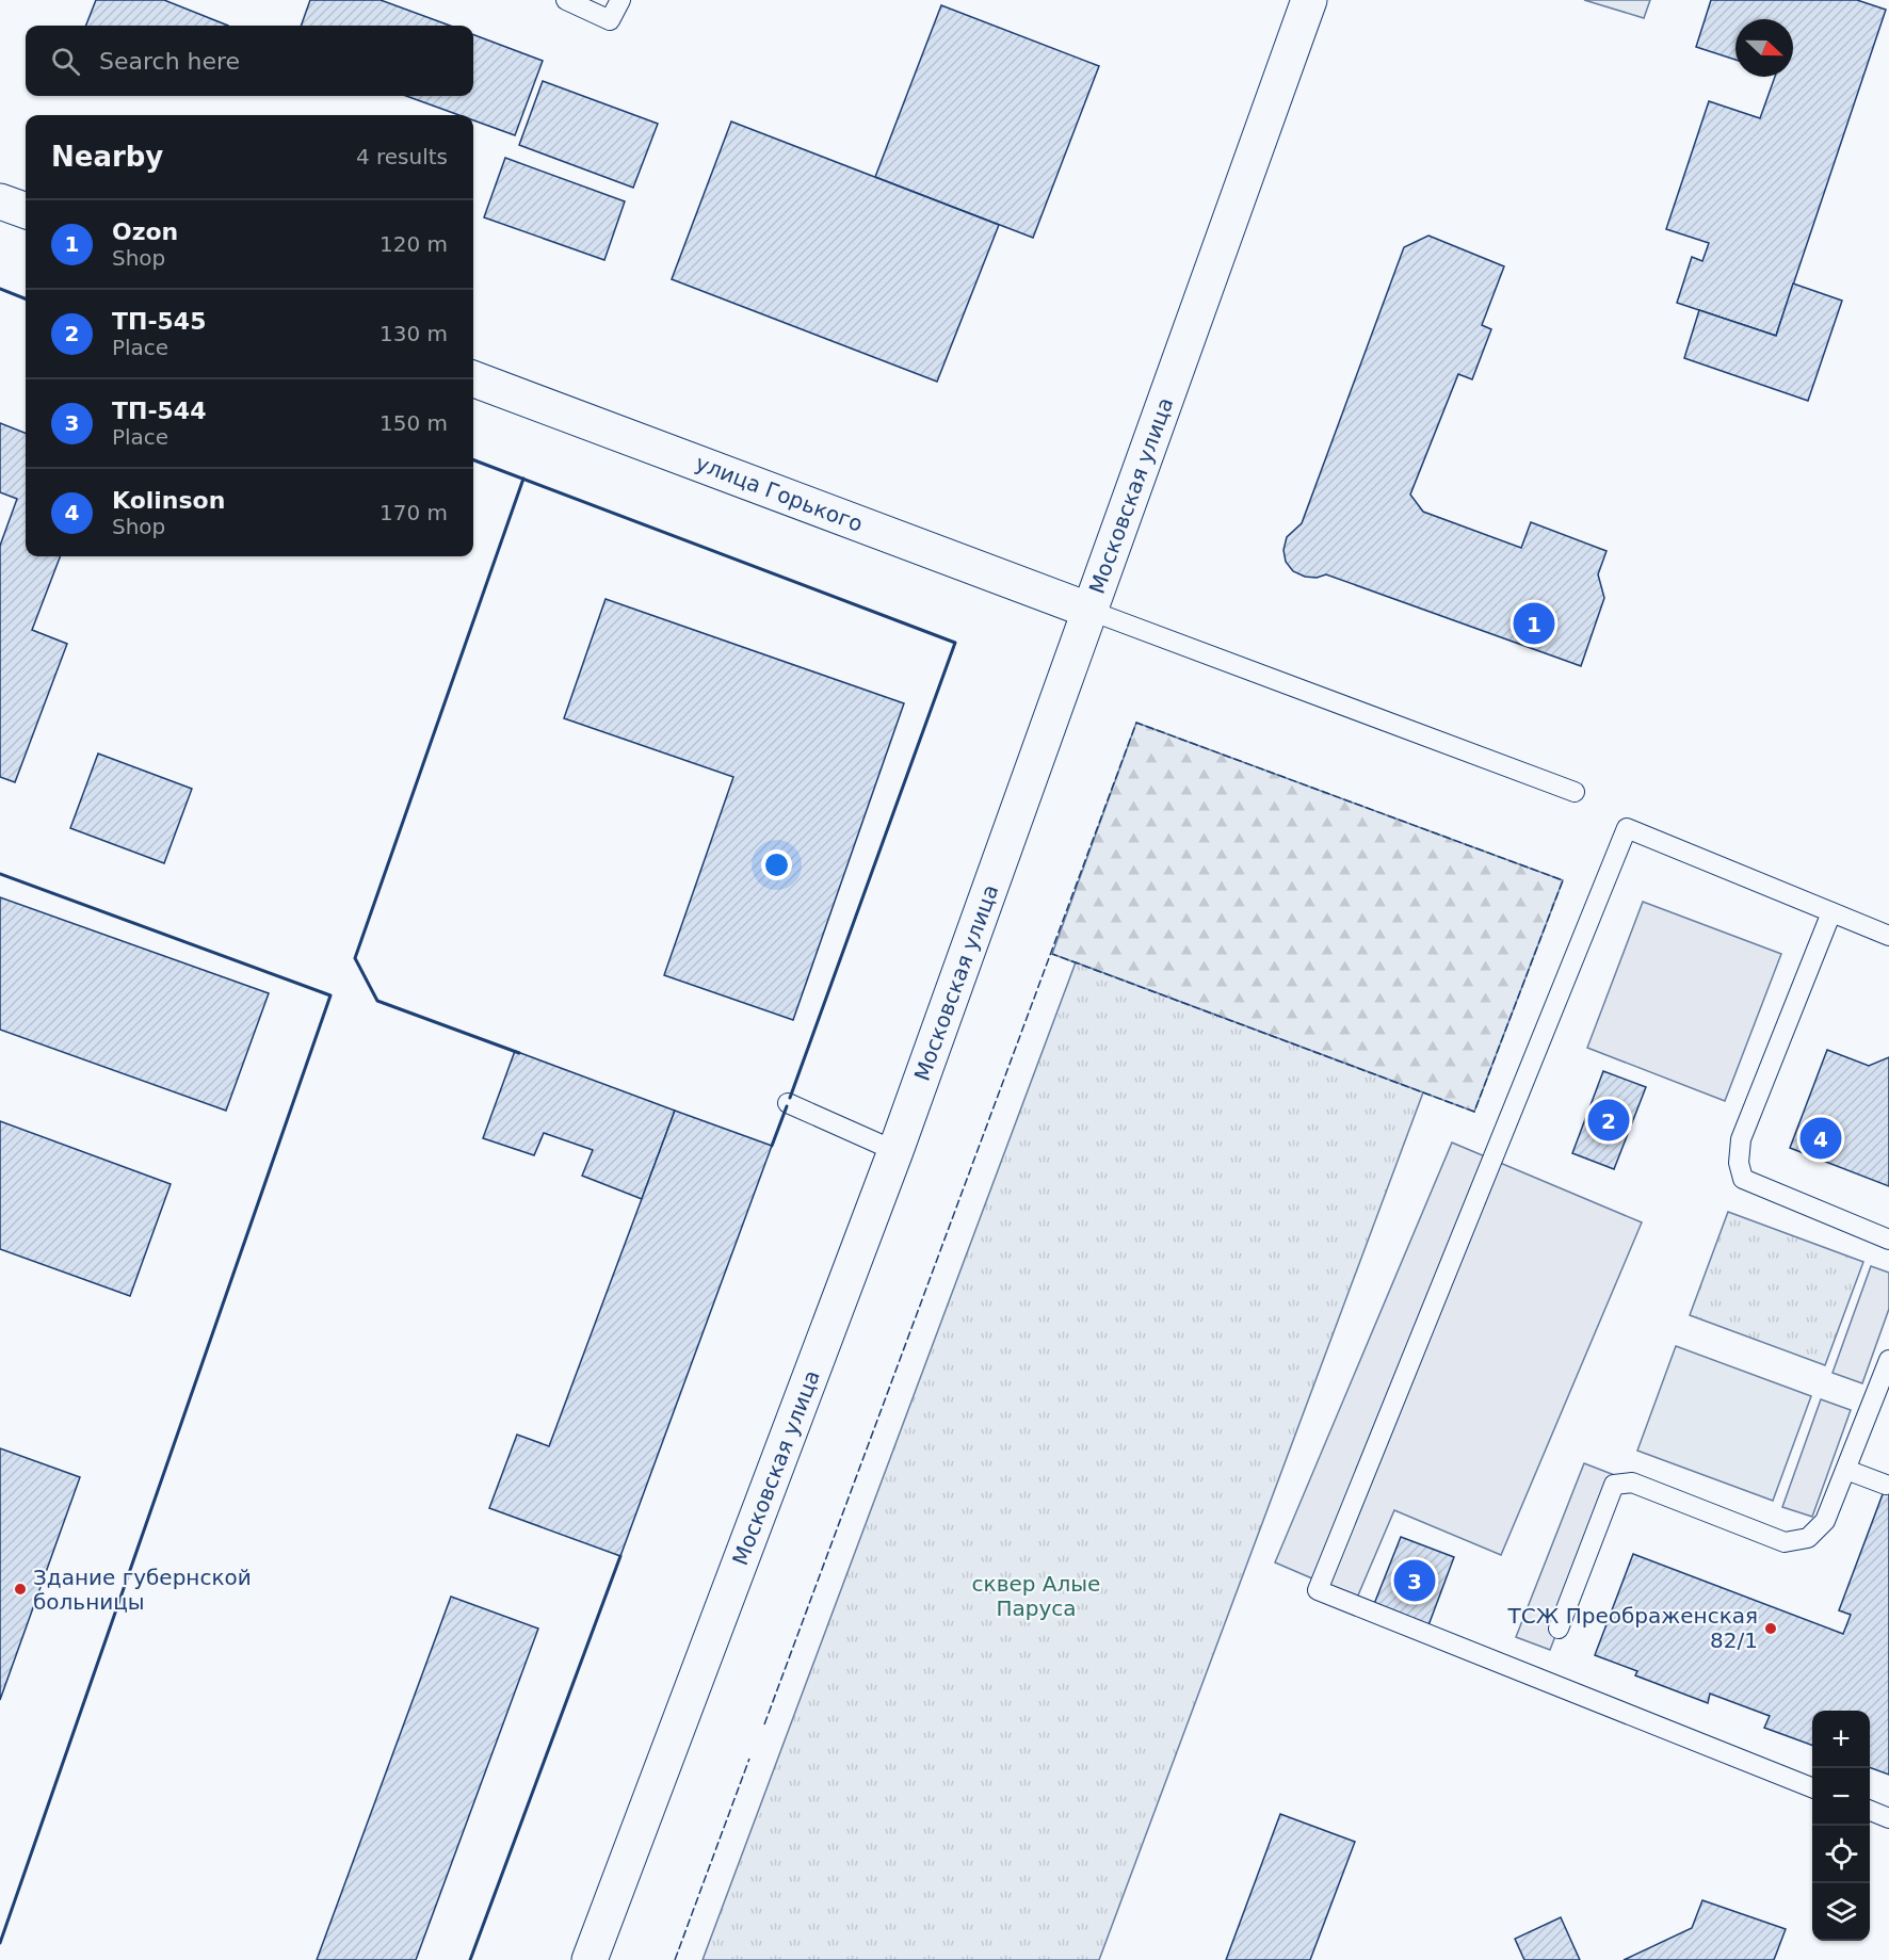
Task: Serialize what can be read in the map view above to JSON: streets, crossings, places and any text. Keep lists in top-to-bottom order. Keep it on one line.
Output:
{"streets":{"main road":["улица Горького","Московская улица"]},"crossings":[["улица Горького","Московская улица"]],"parks":["сквер Алые Паруса"],"places":["Здание губернской больницы","ТСЖ Преображенская 82/1"],"north":"right","page":{"search":"Search here","heading":["Nearby","4 results"],"list":[{"mark":"1","name":"Ozon","note":"Shop","value":"120 m"},{"mark":"2","name":"ТП-545","note":"Place","value":"130 m"},{"mark":"3","name":"ТП-544","note":"Place","value":"150 m"},{"mark":"4","name":"Kolinson","note":"Shop","value":"170 m"}],"pins":["1","2","4","3"],"map_buttons":["+","−"]}}
